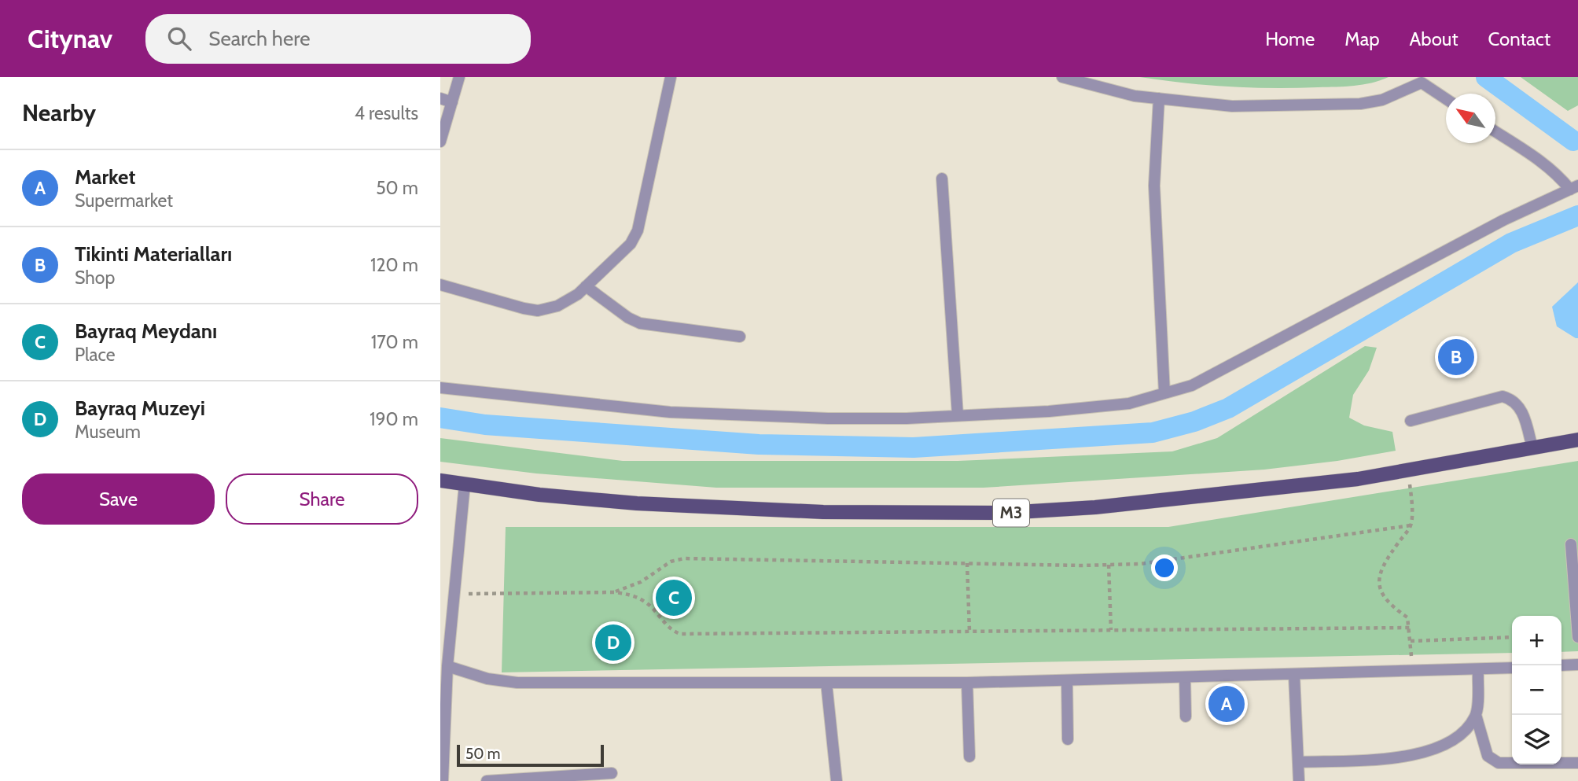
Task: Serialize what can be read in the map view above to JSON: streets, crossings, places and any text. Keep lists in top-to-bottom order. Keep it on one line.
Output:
{"streets":{"main road":["M3"]},"scale_bar":"50 m","north":"top left","page":{"header":"Citynav","search":"Search here","nav":["Home","Map","About","Contact"],"heading":["Nearby","4 results"],"list":[{"mark":"A","name":"Market","note":"Supermarket","value":"50 m"},{"mark":"B","name":"Tikinti Materialları","note":"Shop","value":"120 m"},{"mark":"C","name":"Bayraq Meydanı","note":"Place","value":"170 m"},{"mark":"D","name":"Bayraq Muzeyi","note":"Museum","value":"190 m"}],"pins":["B","C","D","A"],"buttons":["Save","Share"],"map_buttons":["+","−"],"scale":"50 m"}}
